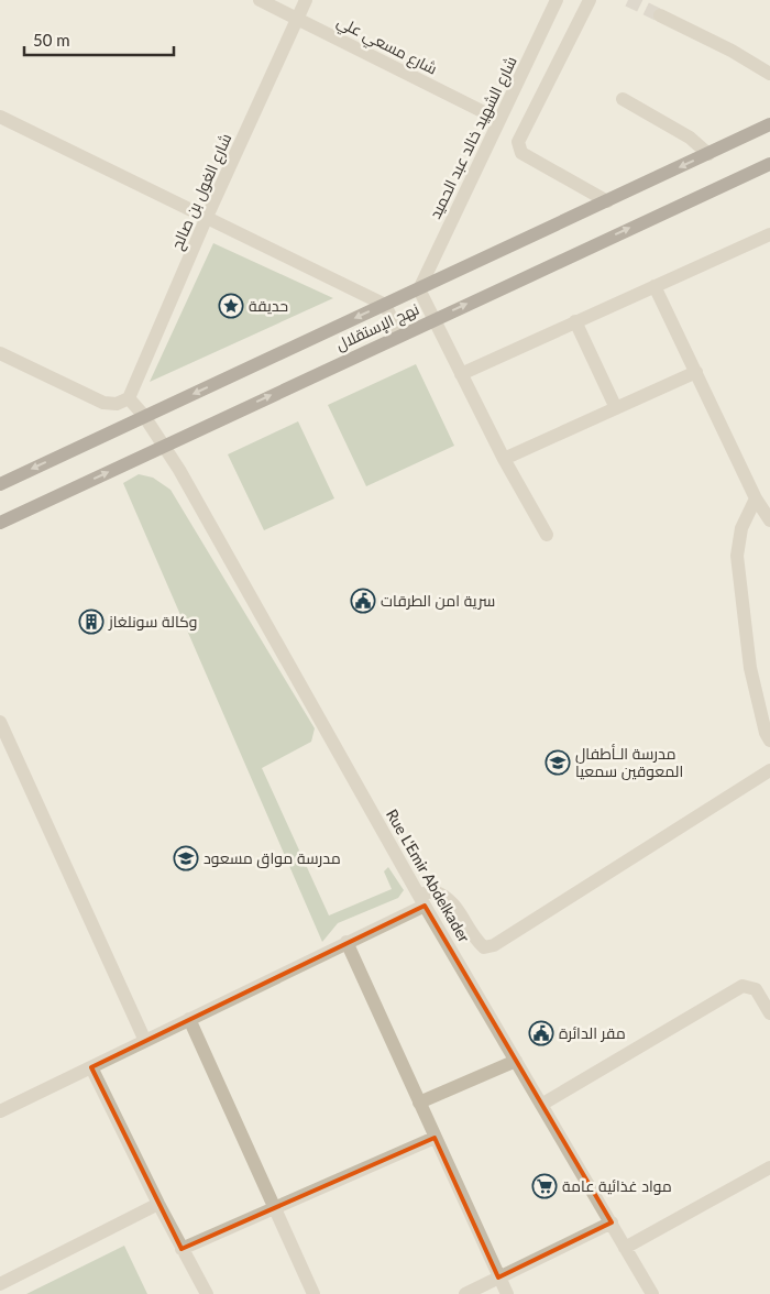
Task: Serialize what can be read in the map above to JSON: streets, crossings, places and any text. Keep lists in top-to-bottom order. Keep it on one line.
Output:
{"streets":{"main road":["نهج الإستقلال"],"street":["شارع مسعي علي","شارع الشهيد خالد عبد الحميد","شارع الغول بن صالح","Rue L'Emir Abdelkader"]},"crossings":[["شارع مسعي علي","شارع الشهيد خالد عبد الحميد"],["شارع مسعي علي","شارع الغول بن صالح"],["شارع الشهيد خالد عبد الحميد","نهج الإستقلال"],["شارع الغول بن صالح","Rue L'Emir Abdelkader"],["نهج الإستقلال","Rue L'Emir Abdelkader"]],"places":{"place":["حديقة"],"public building":["سرية امن الطرقات","مقر الدائرة"],"building":["وكالة سونلغاز"],"school or university":["مدرسة الـأطفال المعوقين سمعيا","مدرسة مواق مسعود"],"supermarket":["مواد غذائية عامة"]},"scale_bar":"50 m"}
